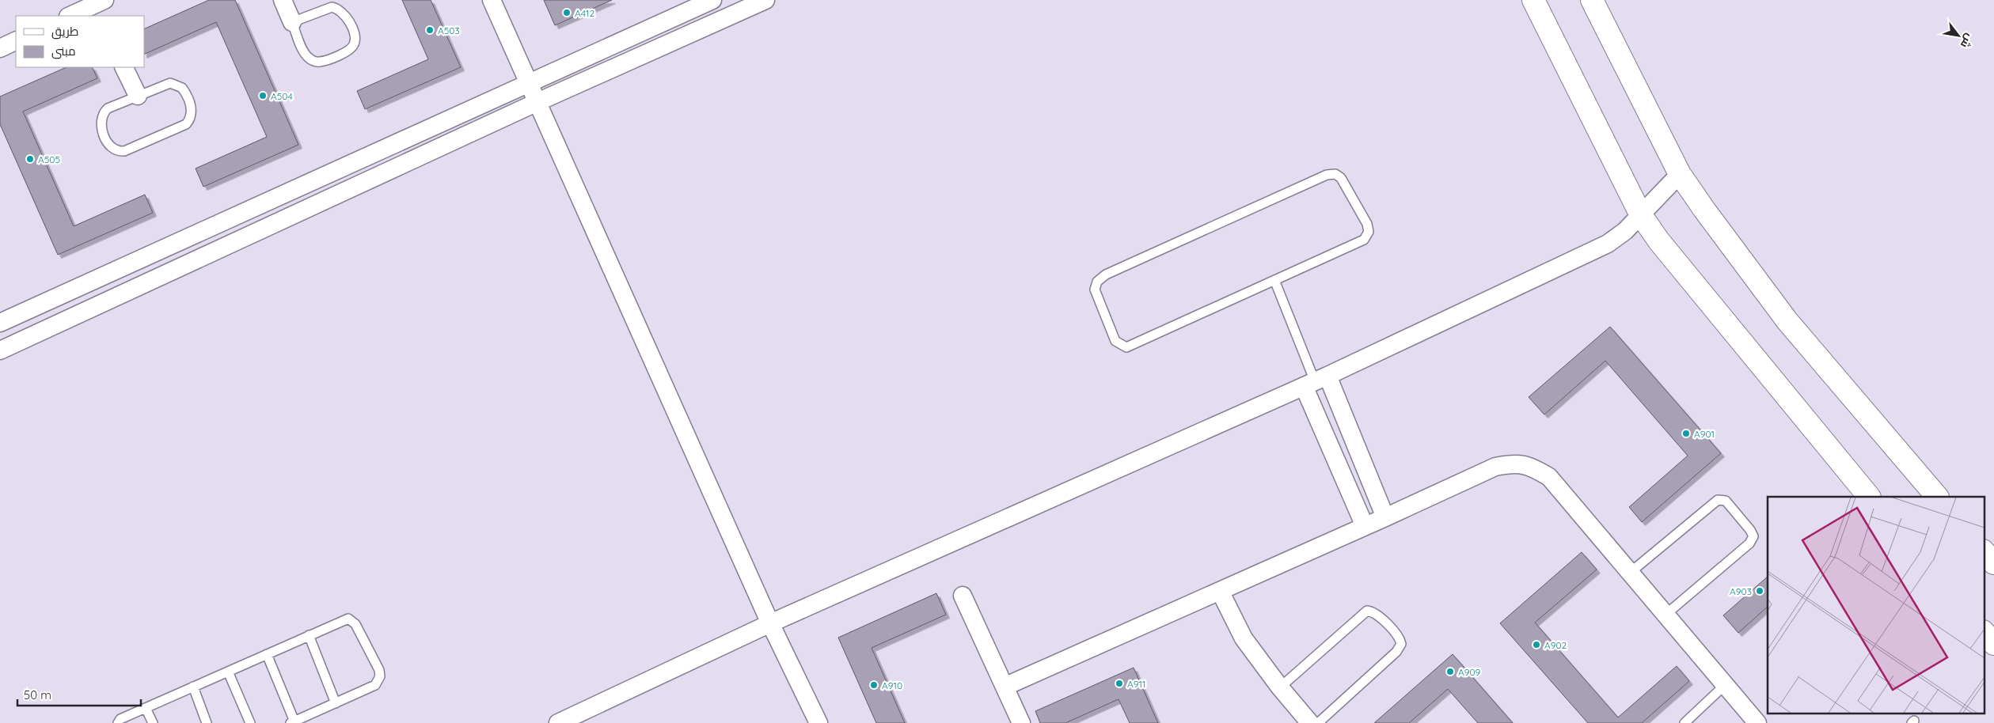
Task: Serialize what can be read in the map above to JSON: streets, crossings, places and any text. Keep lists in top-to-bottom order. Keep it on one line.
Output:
{"places":["A412","A503","A504","A505","A901","A903","A902","A909","A911","A910"],"legend":["طريق","مبنى"],"scale_bar":"50 m","north":"bottom right"}
